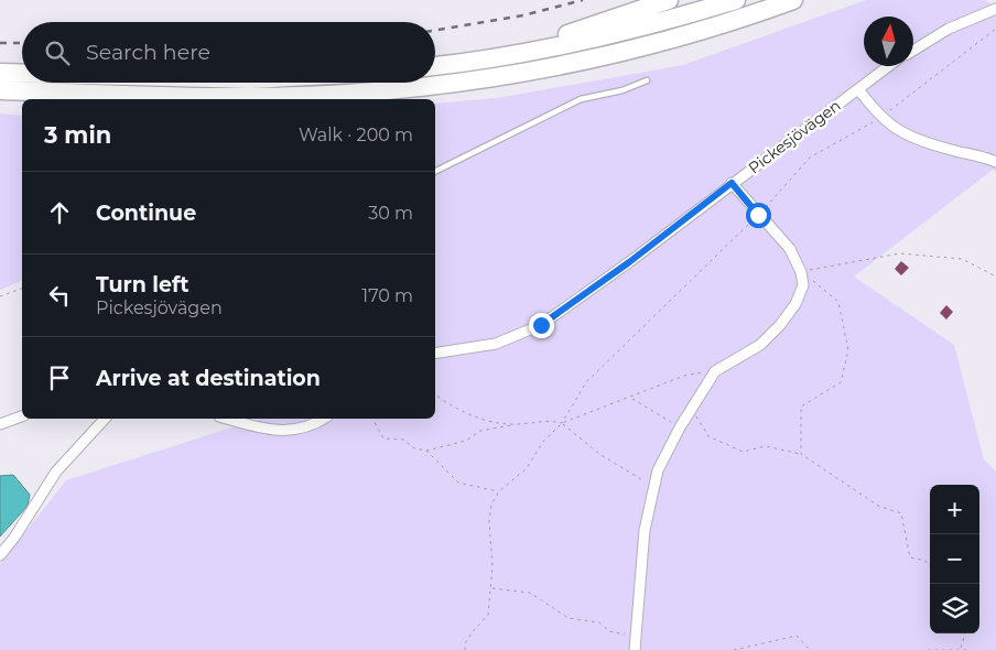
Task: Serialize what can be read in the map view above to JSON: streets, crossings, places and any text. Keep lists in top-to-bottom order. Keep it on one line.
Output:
{"streets":{"street":["Pickesjövägen"]},"north":"top","page":{"search":"Search here","heading":["3 min","Walk · 200 m"],"list":[["Continue","30 m"],["Turn left","Pickesjövägen","170 m"],"Arrive at destination"],"map_buttons":["+","−"]}}
